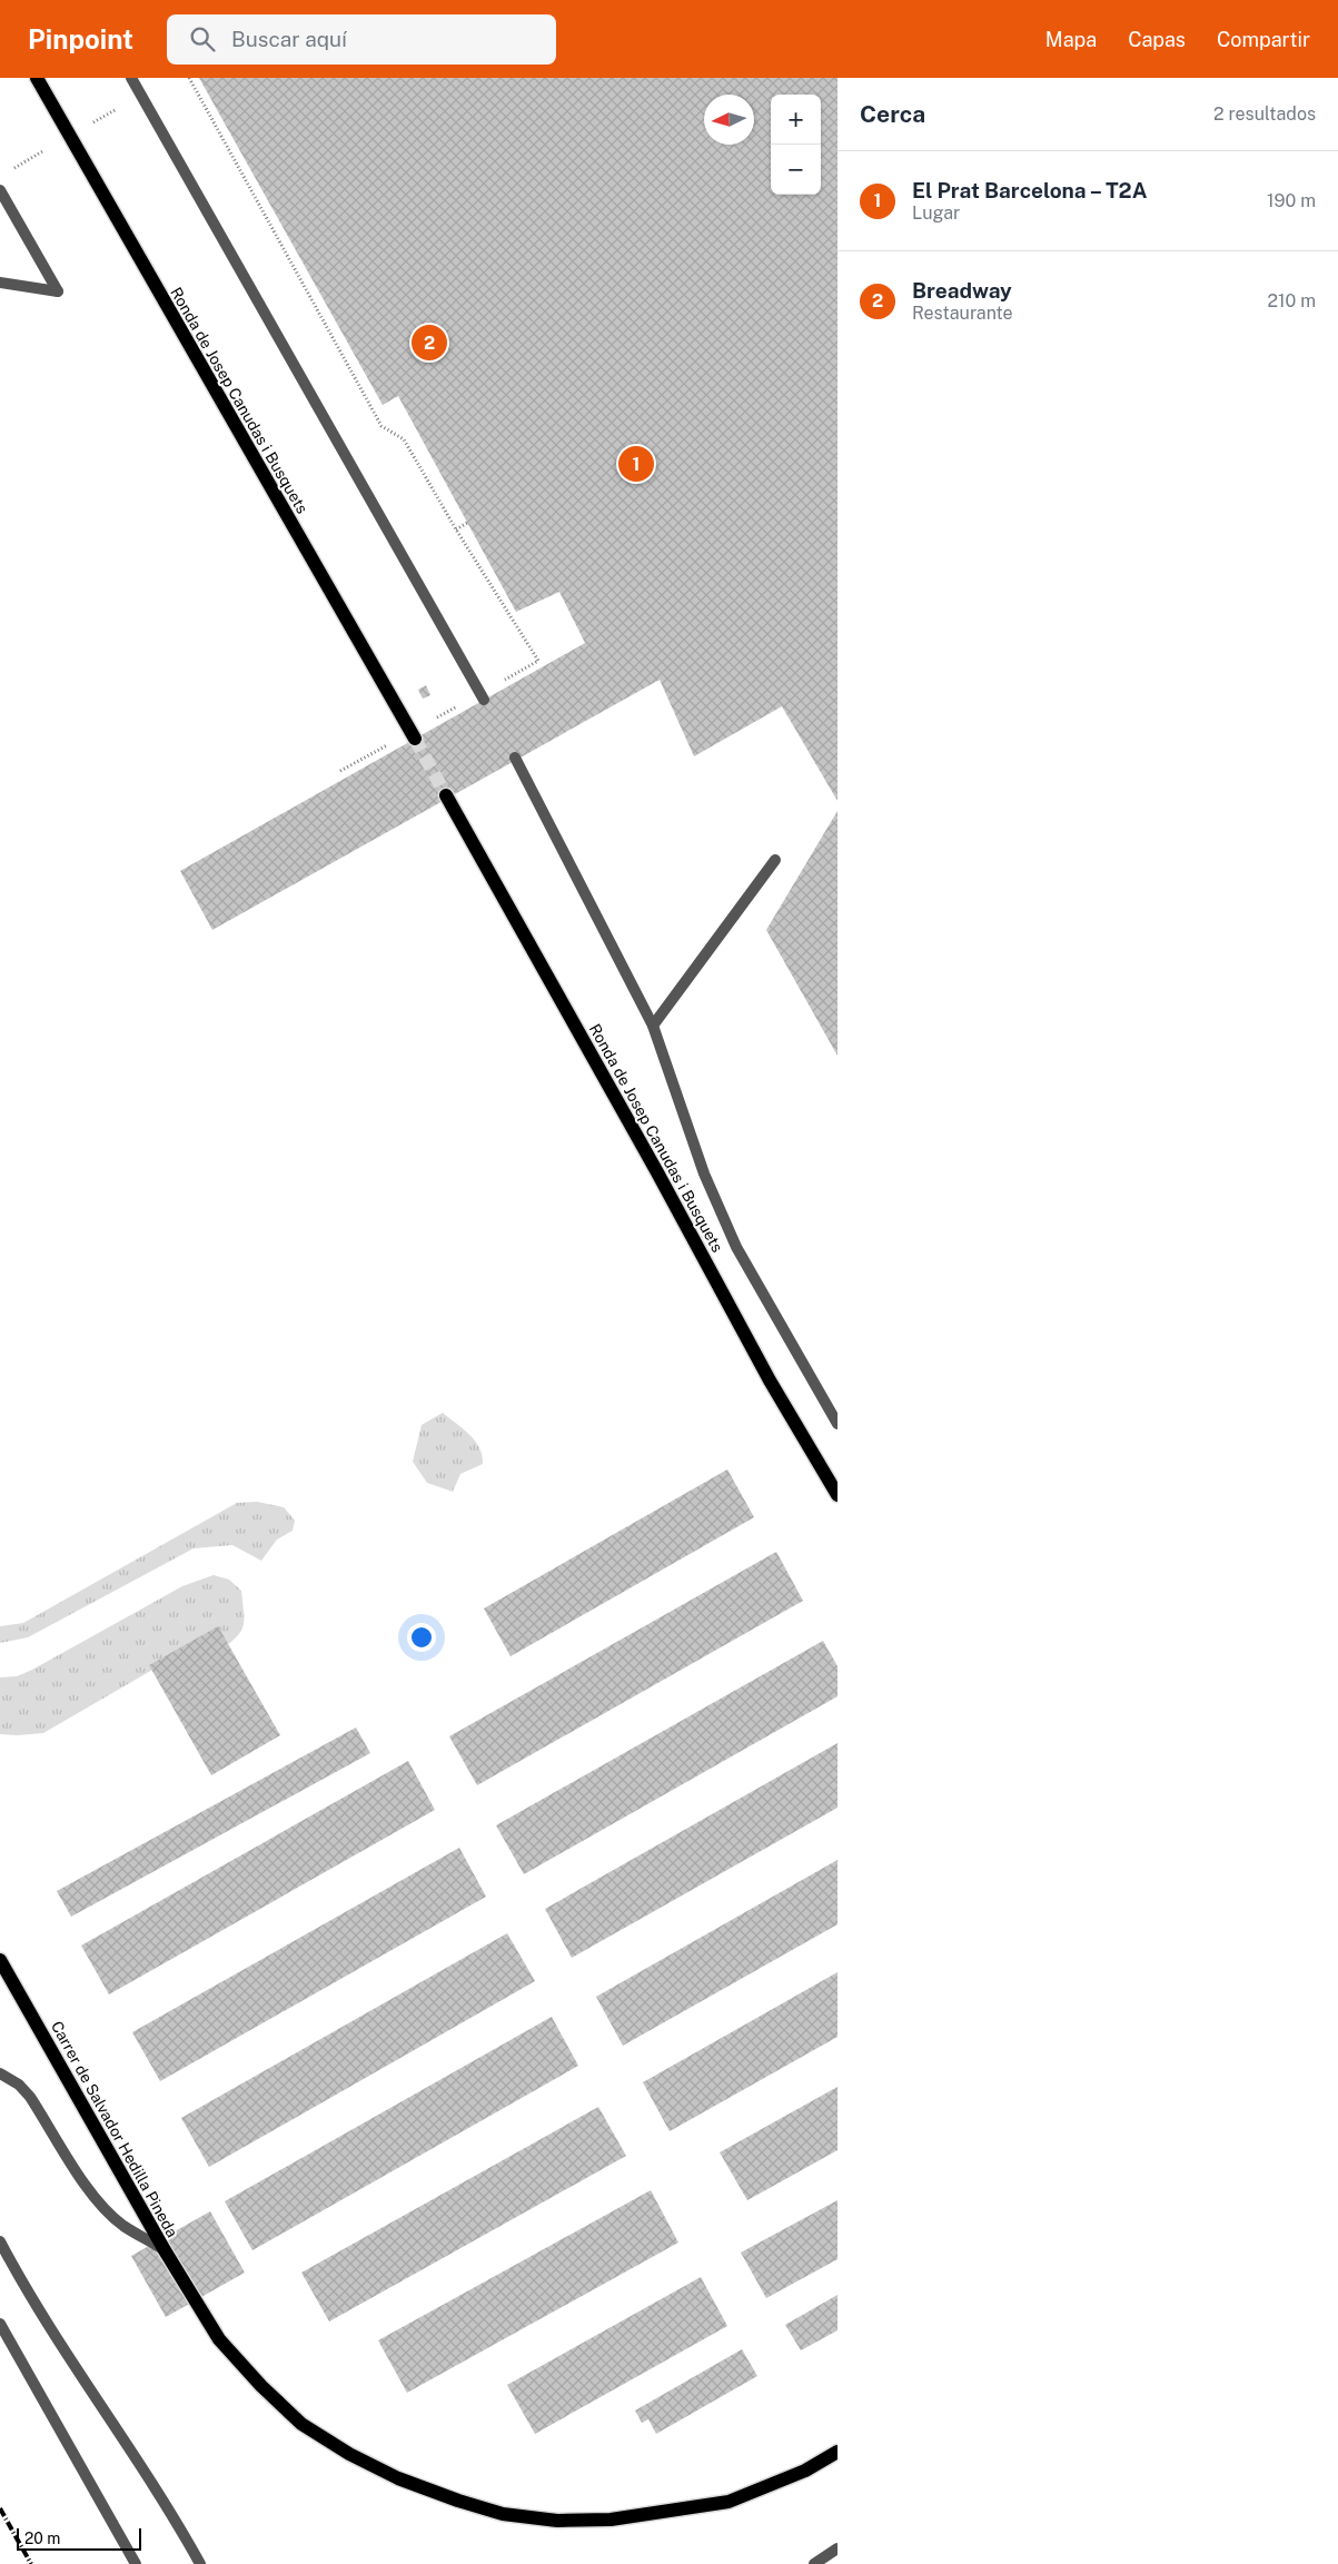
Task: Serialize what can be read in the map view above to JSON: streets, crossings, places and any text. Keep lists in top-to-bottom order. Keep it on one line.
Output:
{"streets":{"main road":["Ronda de Josep Canudas i Busquets","Carrer de Salvador Hedilla Pineda"]},"scale_bar":"20 m","north":"left","page":{"header":"Pinpoint","search":"Buscar aquí","nav":["Mapa","Capas","Compartir"],"heading":["Cerca","2 resultados"],"map_buttons":["+","−"],"list":[{"mark":"1","name":"El Prat Barcelona – T2A","note":"Lugar","value":"190 m"},{"mark":"2","name":"Breadway","note":"Restaurante","value":"210 m"}],"pins":["2","1"],"scale":"20 m"}}
